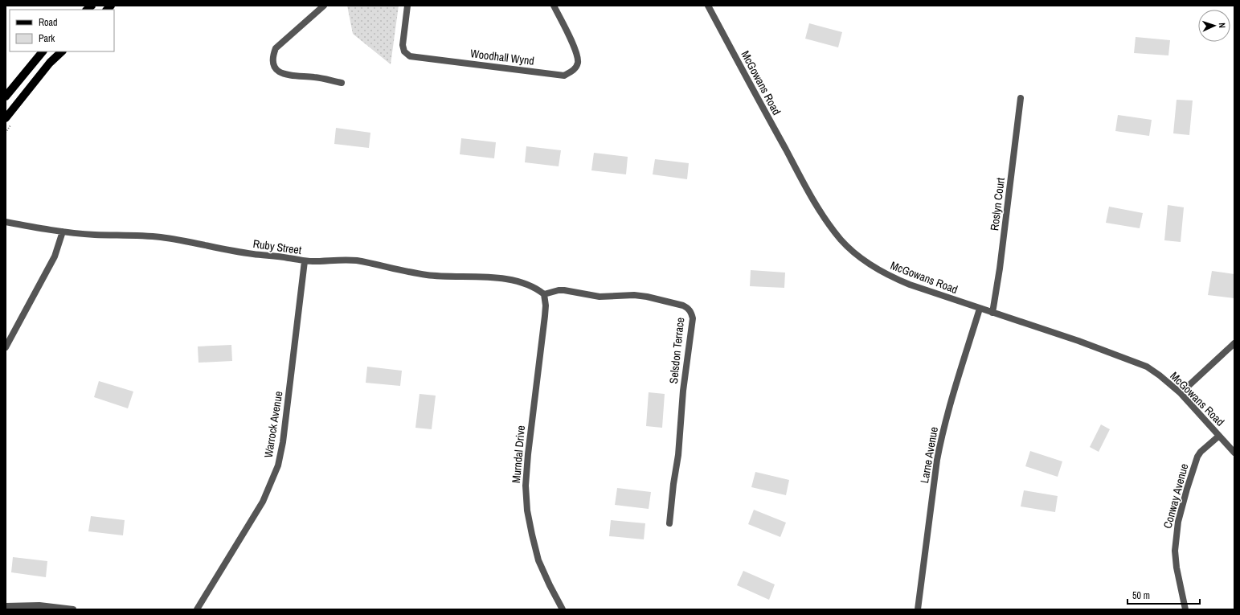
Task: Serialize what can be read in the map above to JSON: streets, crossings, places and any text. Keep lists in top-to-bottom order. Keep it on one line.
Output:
{"streets":{"street":["Woodhall Wynd","McGowans Road","Roslyn Court","Ruby Street","Selsdon Terrace","Warrock Avenue","Murndal Drive","Larne Avenue","Conway Avenue"]},"crossings":[["McGowans Road","Roslyn Court"],["McGowans Road","Larne Avenue"],["McGowans Road","Conway Avenue"],["Ruby Street","Selsdon Terrace"],["Ruby Street","Warrock Avenue"],["Ruby Street","Murndal Drive"],["Selsdon Terrace","Murndal Drive"]],"legend":["Road","Park"],"scale_bar":"50 m","north":"right"}
